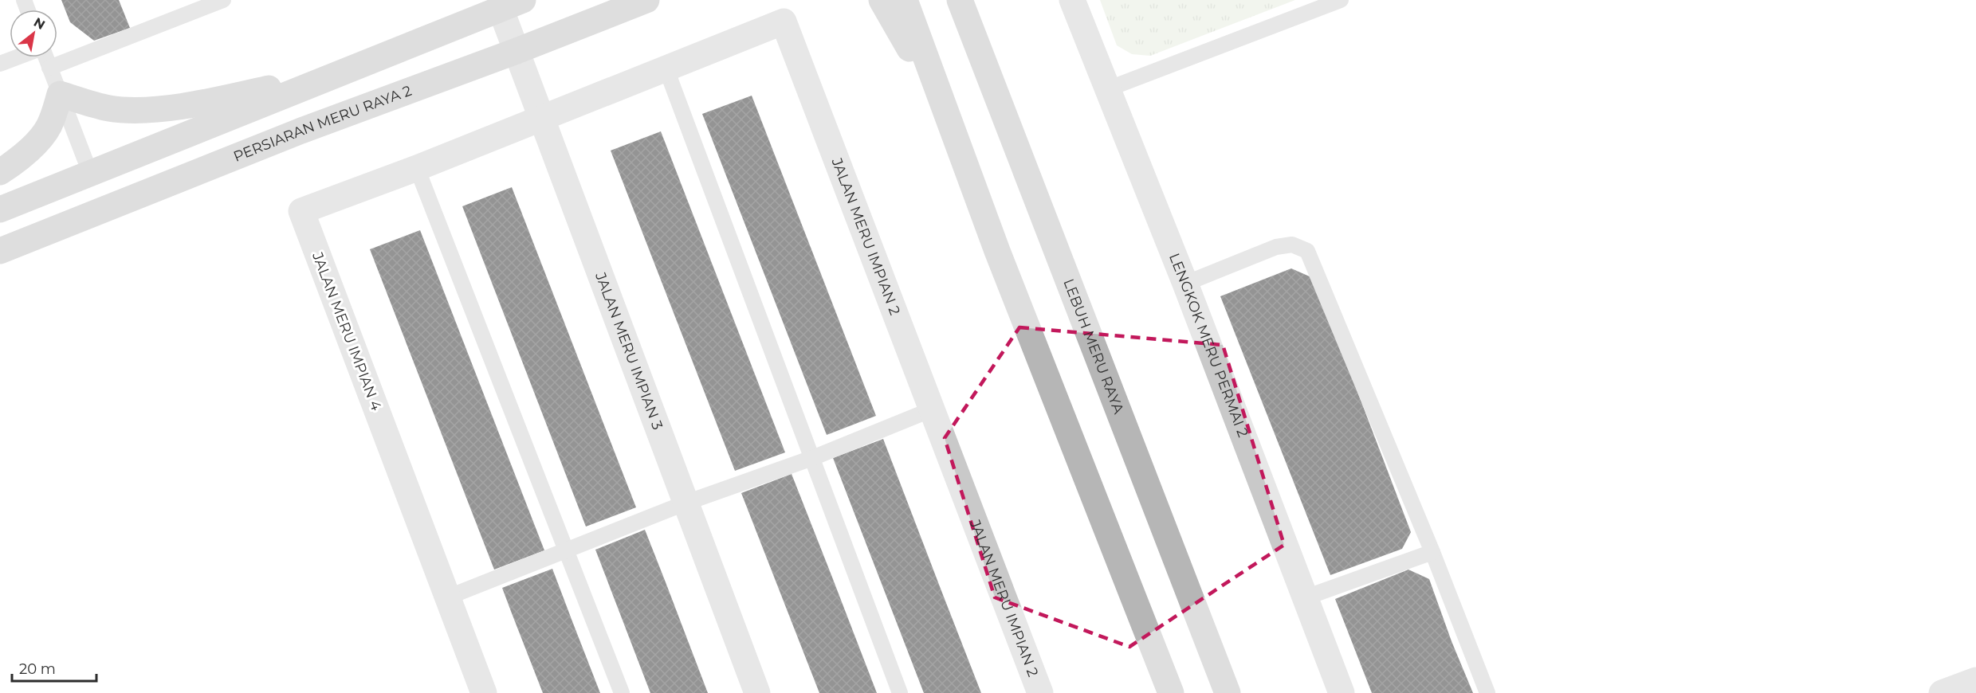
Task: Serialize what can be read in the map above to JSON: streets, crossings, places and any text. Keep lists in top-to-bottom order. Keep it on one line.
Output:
{"streets":{"main road":["PERSIARAN MERU RAYA 2","LEBUH MERU RAYA"],"street":["JALAN MERU IMPIAN 2","JALAN MERU IMPIAN 4","LENGKOK MERU PERMAI 2","JALAN MERU IMPIAN 3"]},"crossings":[["PERSIARAN MERU RAYA 2","JALAN MERU IMPIAN 3"],["JALAN MERU IMPIAN 2","JALAN MERU IMPIAN 4"],["JALAN MERU IMPIAN 2","JALAN MERU IMPIAN 3"],["JALAN MERU IMPIAN 4","JALAN MERU IMPIAN 3"]],"scale_bar":"20 m","north":"top right"}
